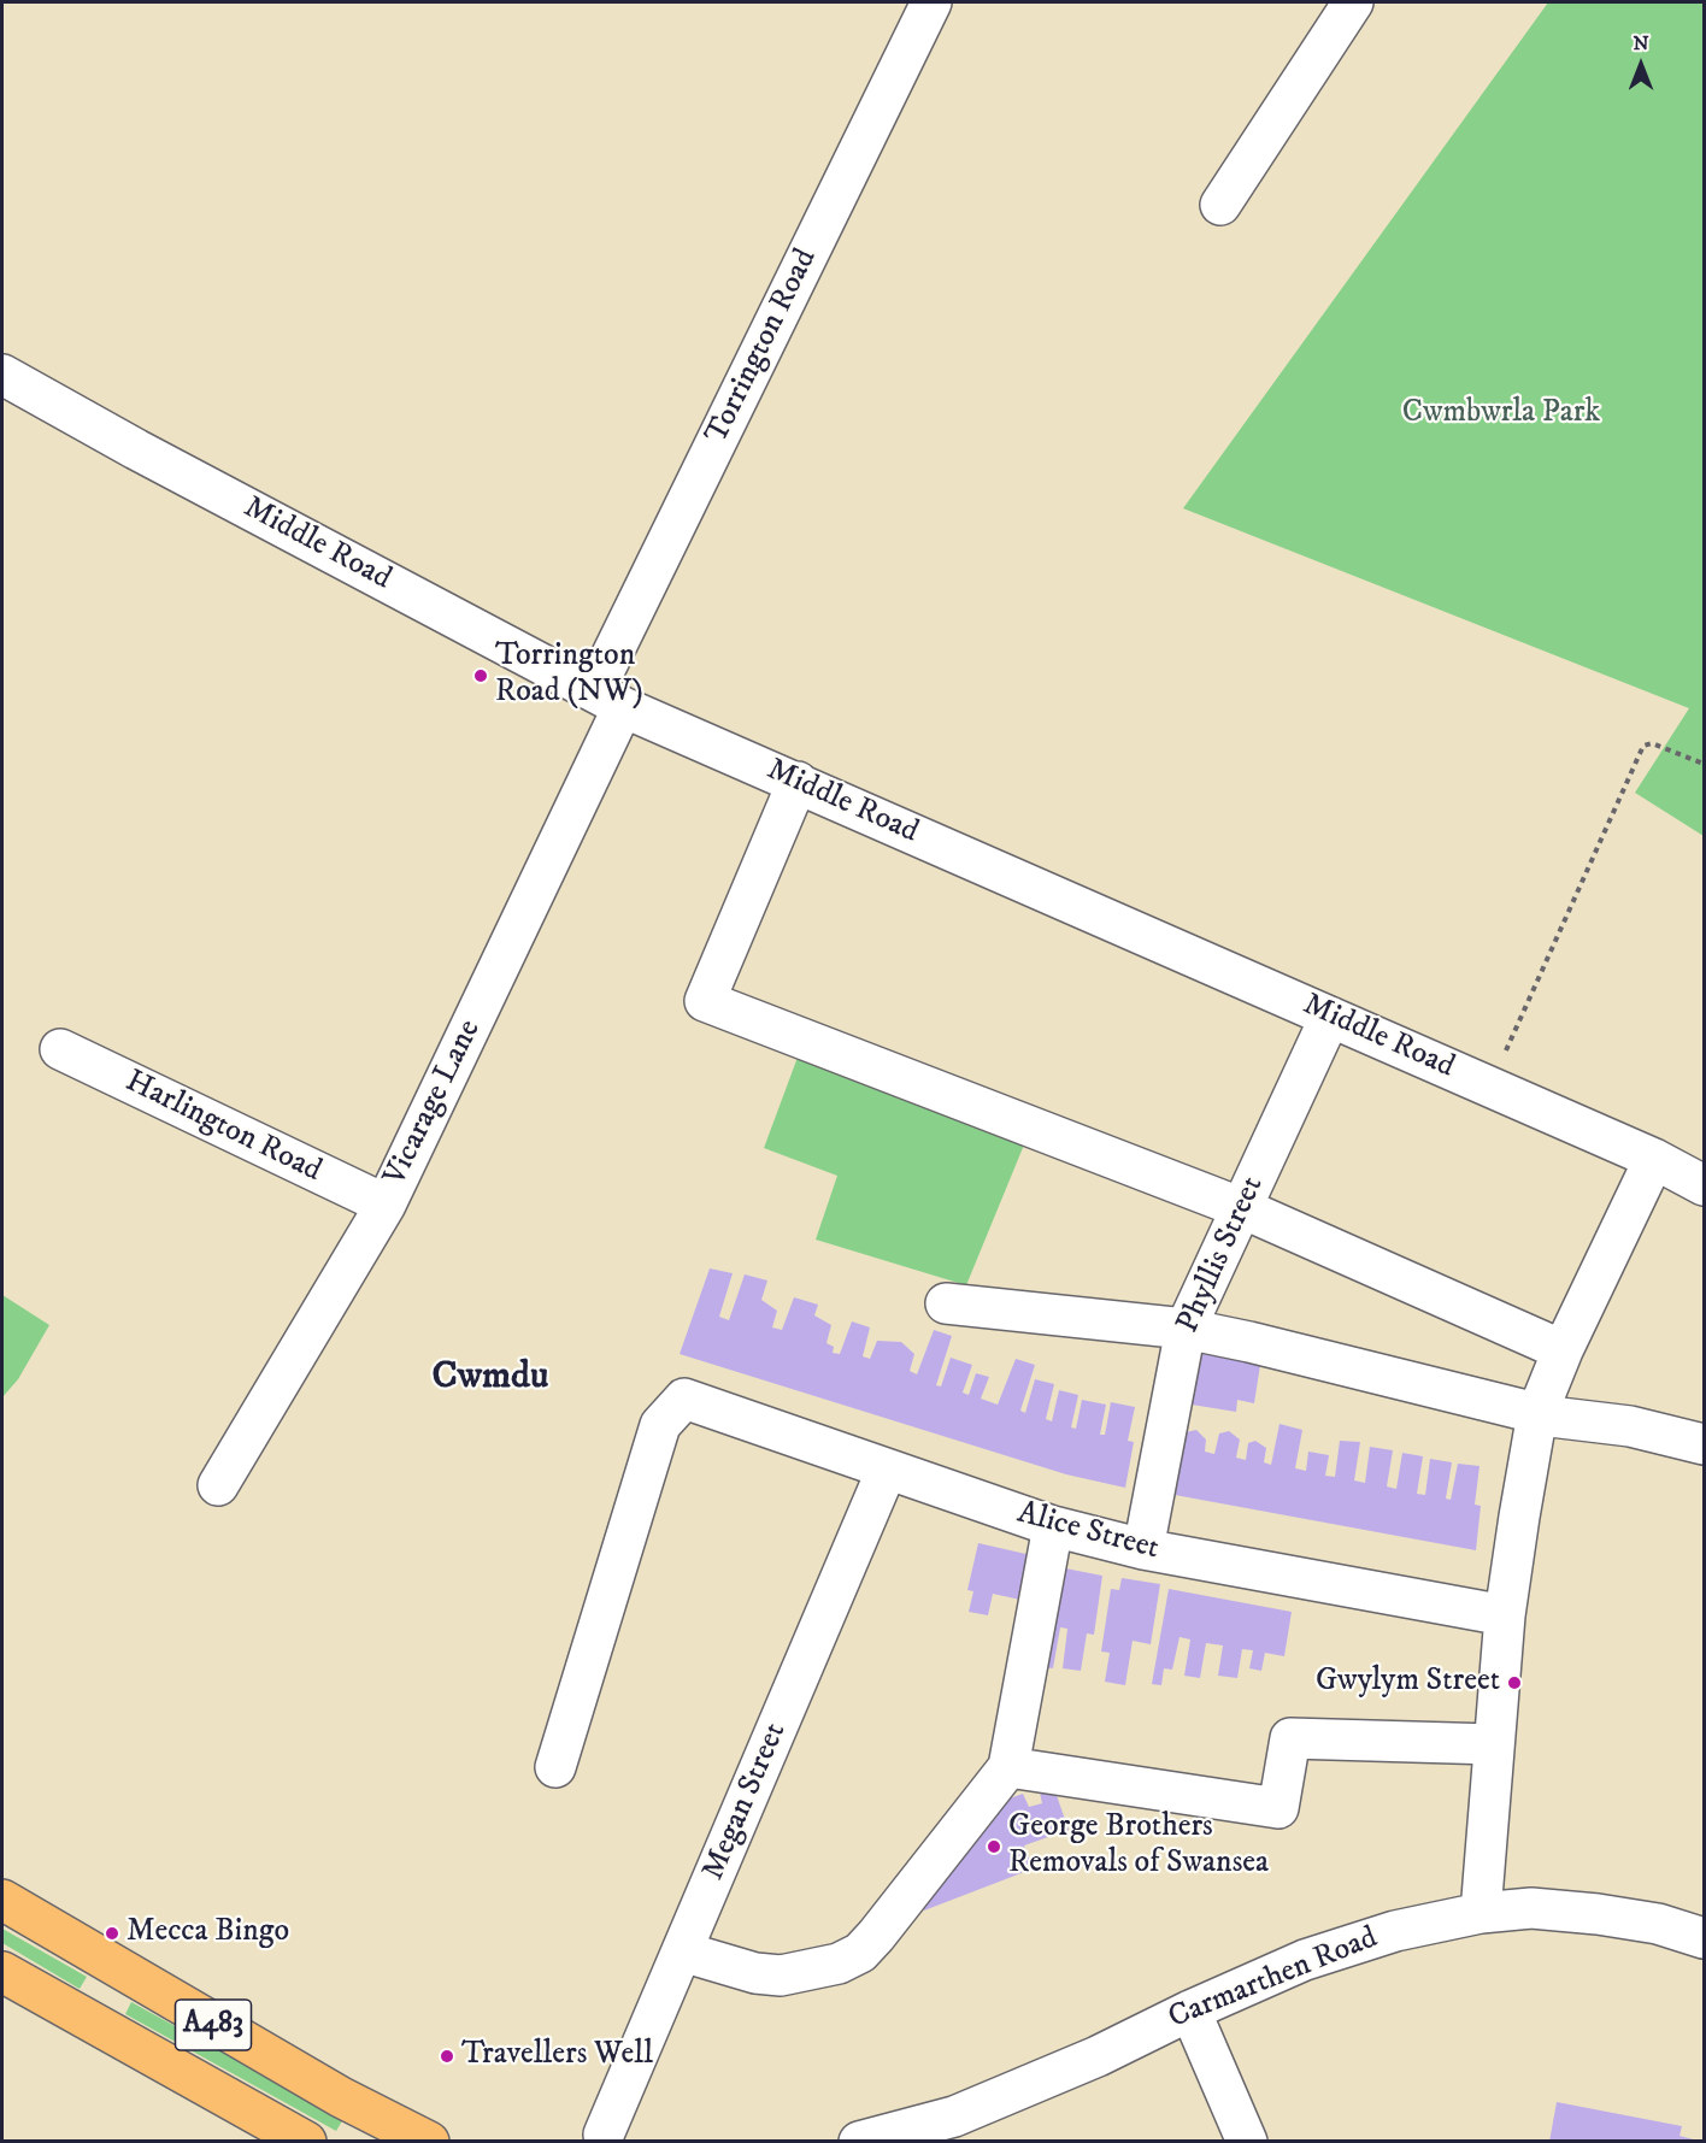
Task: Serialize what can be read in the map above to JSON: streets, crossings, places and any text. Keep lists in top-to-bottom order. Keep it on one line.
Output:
{"streets":{"main road":["A483"],"street":["Torrington Road","Middle Road","Vicarage Lane","Harlington Road","Phyllis Street","Alice Street","Megan Street","Carmarthen Road"]},"crossings":[["Torrington Road","Middle Road"],["Torrington Road","Vicarage Lane"],["Middle Road","Vicarage Lane"],["Middle Road","Phyllis Street"],["Vicarage Lane","Harlington Road"],["Phyllis Street","Alice Street"],["Alice Street","Megan Street"]],"districts":["Cwmdu"],"parks":["Cwmbwrla Park"],"places":["Torrington Road (NW)","Gwylym Street","George Brothers Removals of Swansea","Mecca Bingo","Travellers Well"],"north":"top"}
